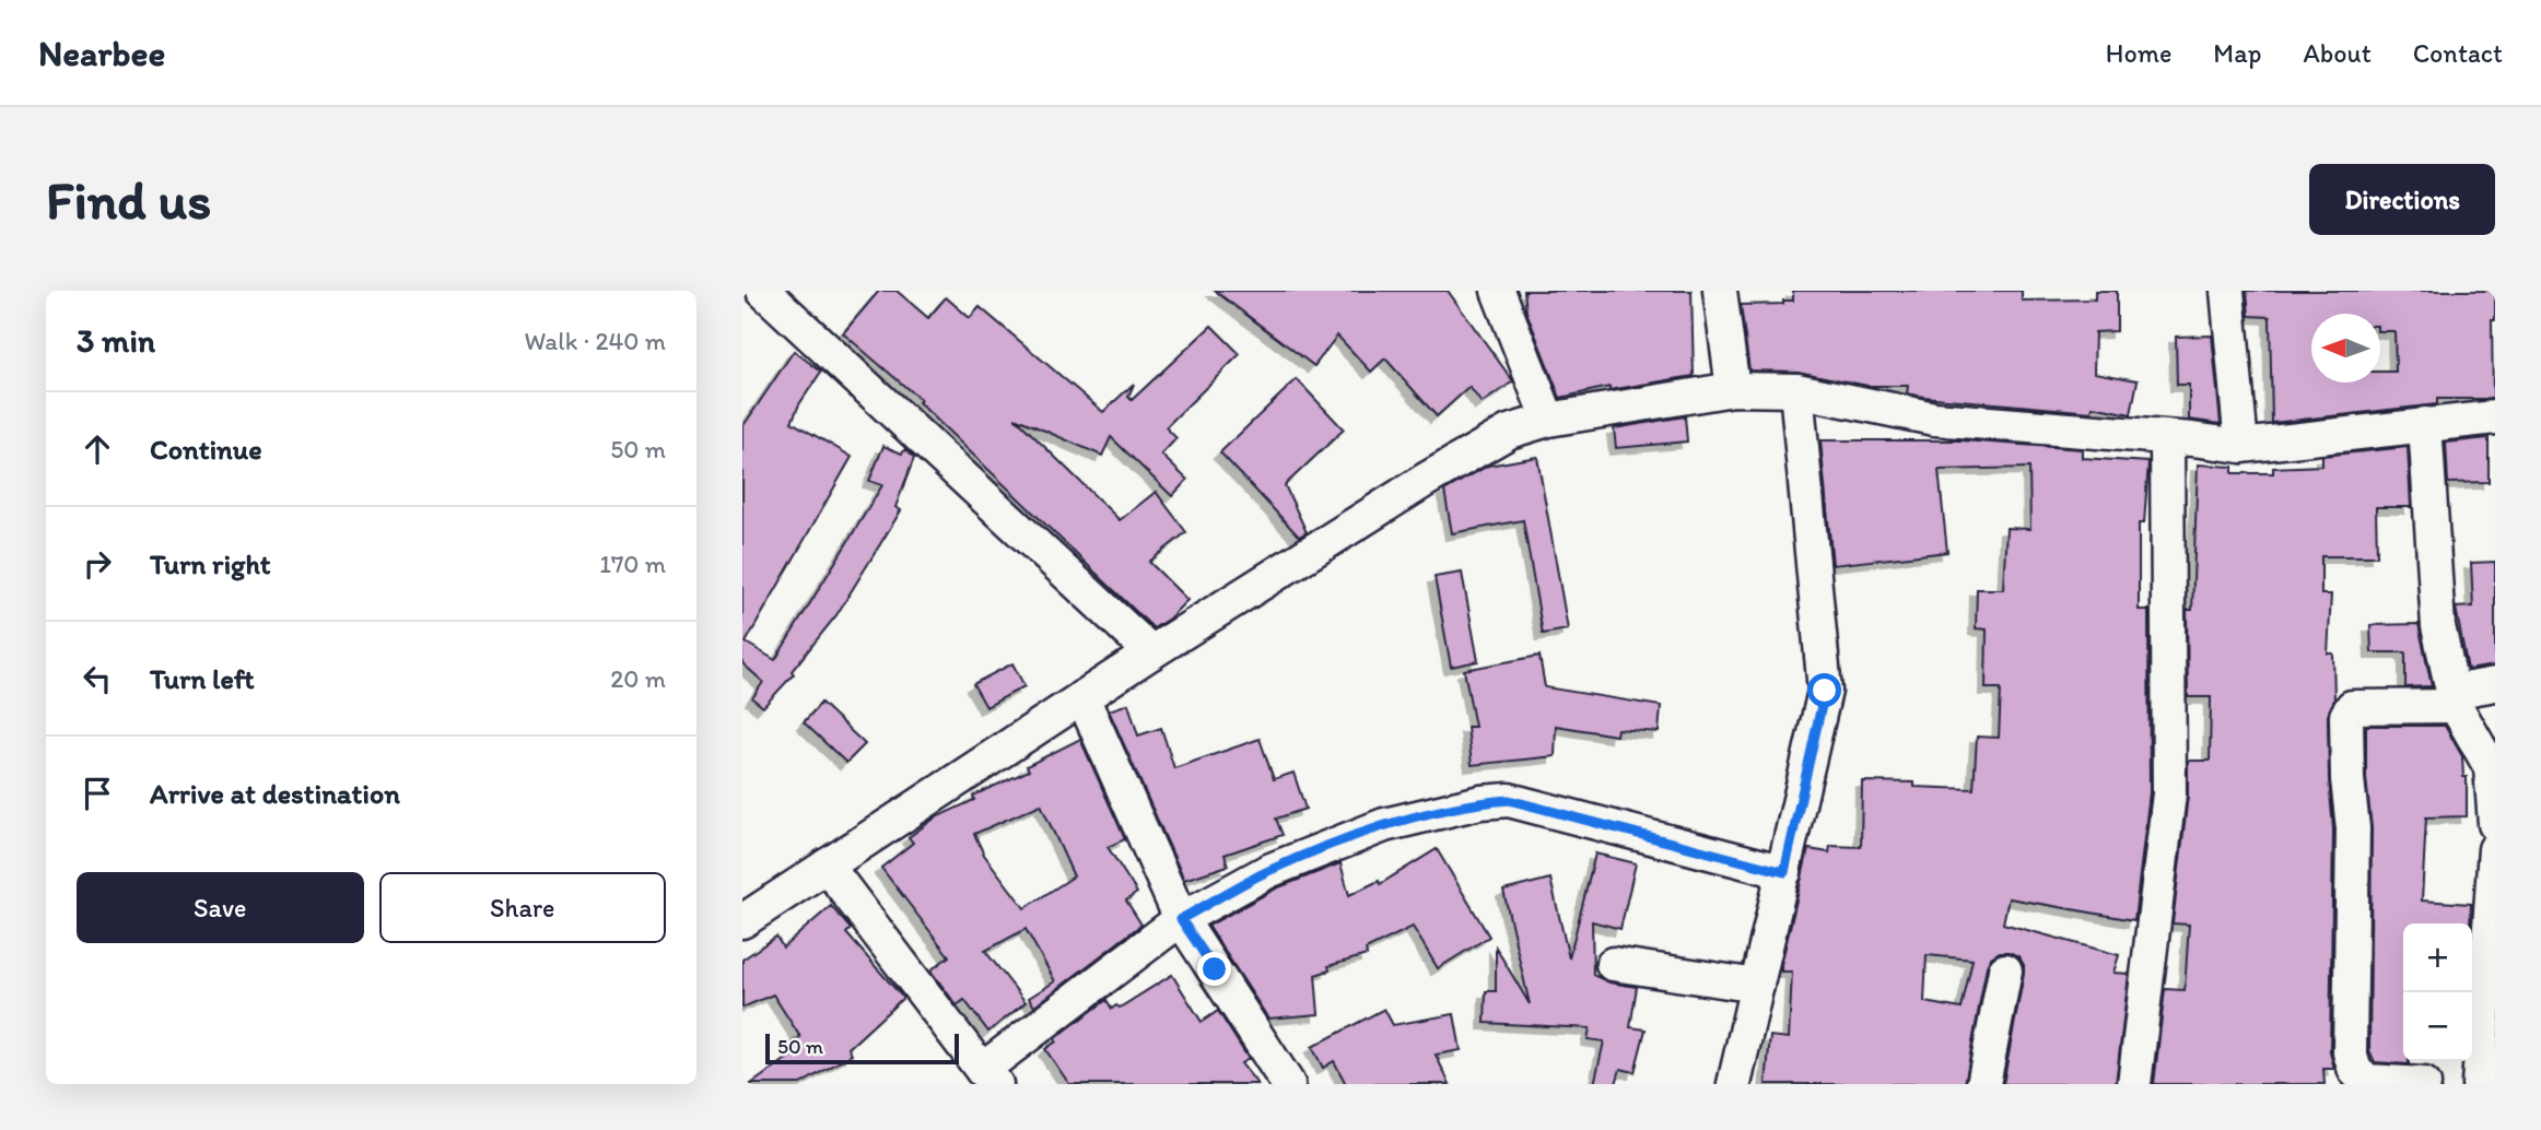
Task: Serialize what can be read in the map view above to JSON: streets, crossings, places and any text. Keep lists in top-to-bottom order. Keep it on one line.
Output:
{"scale_bar":"50 m","north":"left","page":{"header":"Nearbee","nav":["Home","Map","About","Contact"],"buttons":["Directions",["Save","Share"]],"title":"Find us","heading":["3 min","Walk · 240 m"],"list":[["Continue","50 m"],["Turn right","170 m"],["Turn left","20 m"],"Arrive at destination"],"map_buttons":["+","−"],"scale":"50 m"}}
